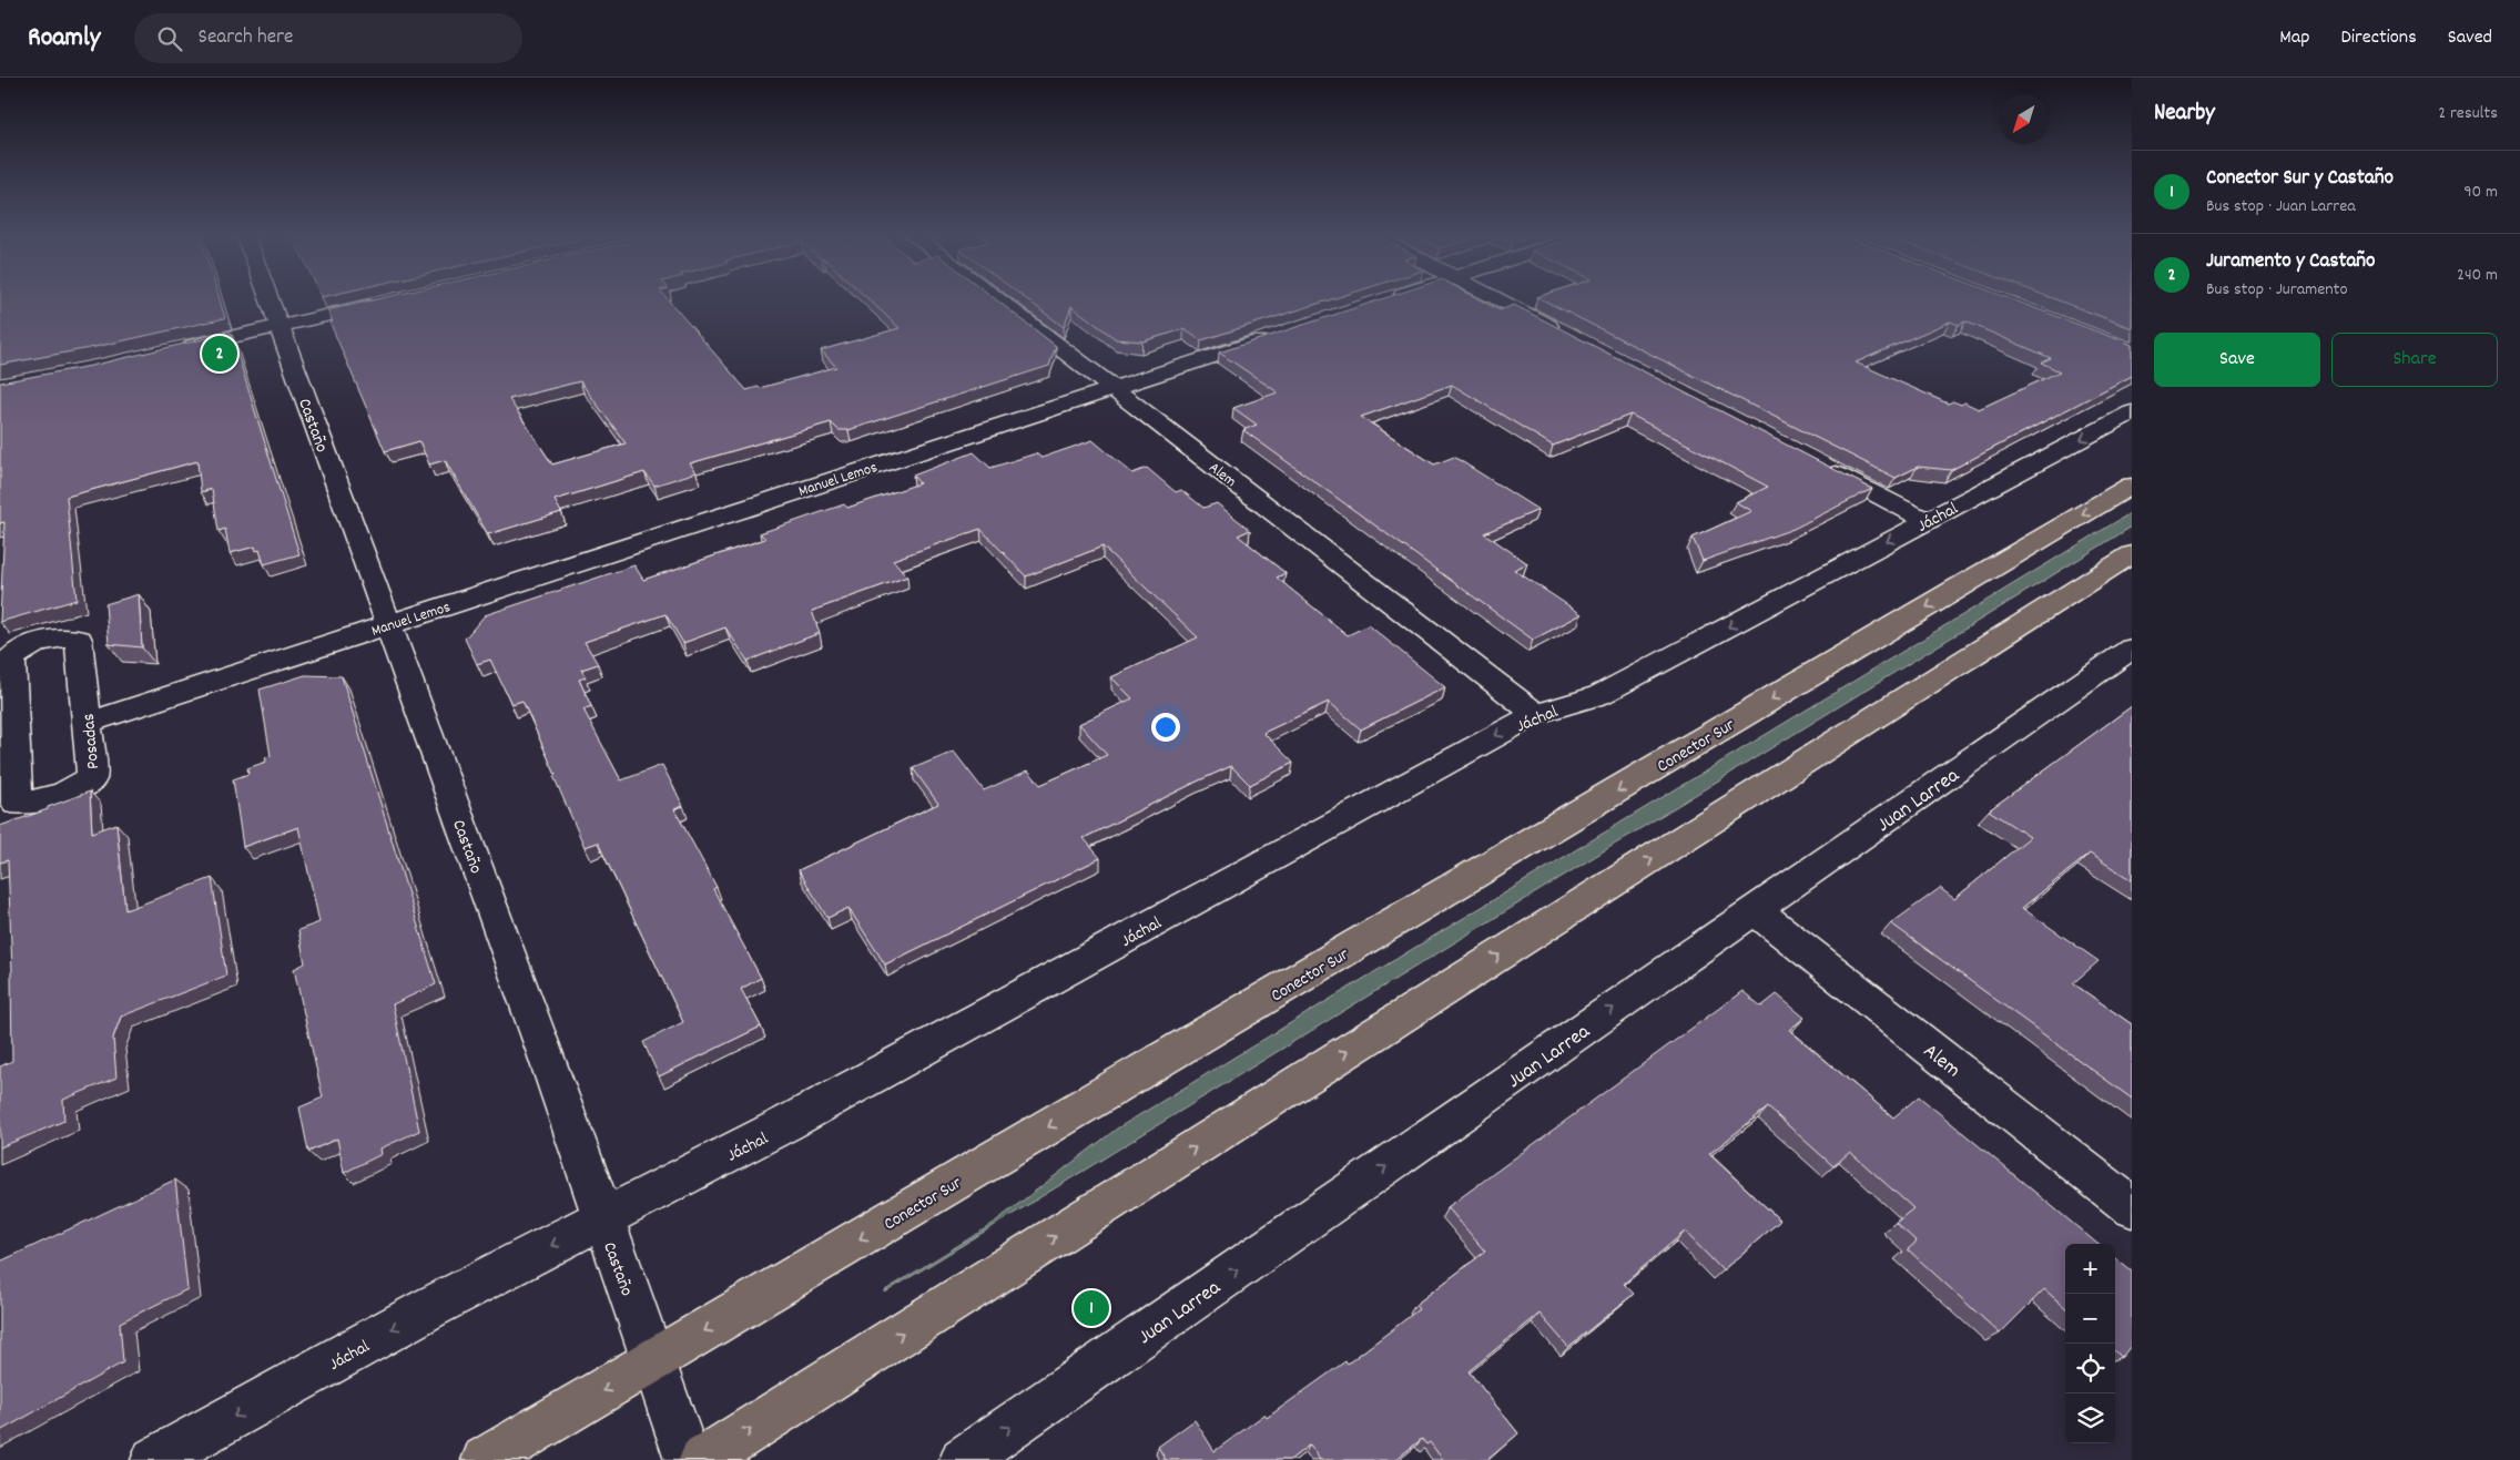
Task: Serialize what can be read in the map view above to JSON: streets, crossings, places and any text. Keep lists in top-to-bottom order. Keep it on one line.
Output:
{"streets":{"main road":["Conector Sur"],"street":["Castaño","Alem","Manuel Lemos","Jáchal","Posadas","Juan Larrea"]},"crossings":[["Castaño","Manuel Lemos"],["Castaño","Jáchal"],["Castaño","Conector Sur"],["Alem","Manuel Lemos"],["Alem","Jáchal"],["Alem","Juan Larrea"],["Manuel Lemos","Posadas"]],"one_way":["Jáchal","Juan Larrea"],"north":"bottom left","page":{"header":"Roamly","search":"Search here","nav":["Map","Directions","Saved"],"heading":["Nearby","2 results"],"list":[{"mark":"1","name":"Conector Sur y Castaño","note":"Bus stop · Juan Larrea","value":"90 m"},{"mark":"2","name":"Juramento y Castaño","note":"Bus stop · Juramento","value":"240 m"}],"buttons":["Save","Share"],"pins":["2","1"],"map_buttons":["+","−"]}}
